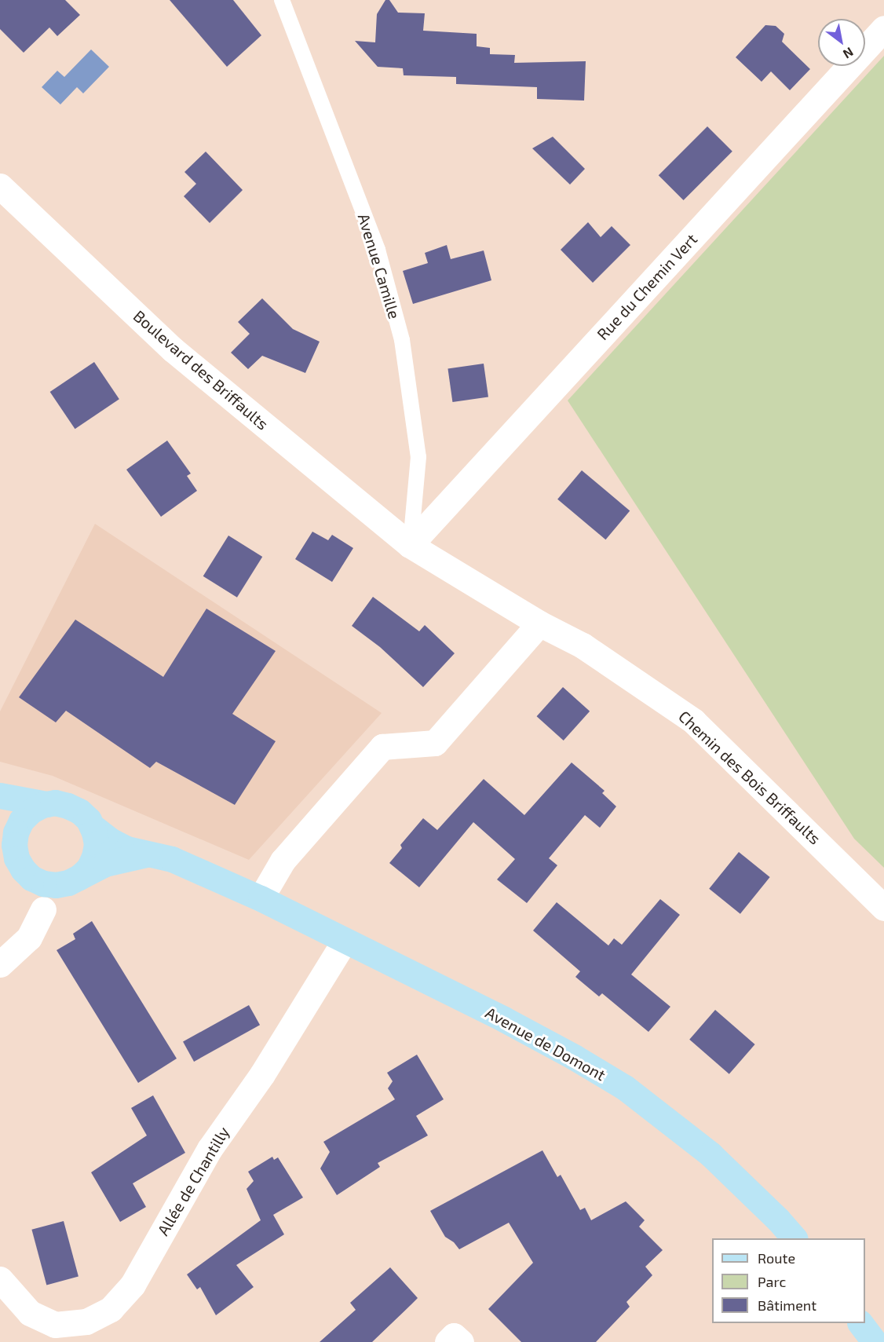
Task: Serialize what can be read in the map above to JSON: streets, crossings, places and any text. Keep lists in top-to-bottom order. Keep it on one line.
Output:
{"streets":{"main road":["Avenue de Domont"],"street":["Rue du Chemin Vert","Boulevard des Briffaults","Chemin des Bois Briffaults","Allée de Chantilly"],"lane":["Avenue Camille"]},"crossings":[["Avenue Camille","Rue du Chemin Vert"],["Avenue Camille","Boulevard des Briffaults"],["Avenue Camille","Chemin des Bois Briffaults"],["Rue du Chemin Vert","Boulevard des Briffaults"],["Rue du Chemin Vert","Chemin des Bois Briffaults"],["Boulevard des Briffaults","Chemin des Bois Briffaults"],["Avenue de Domont","Allée de Chantilly"]],"legend":["Route","Parc","Bâtiment"],"north":"bottom right"}
